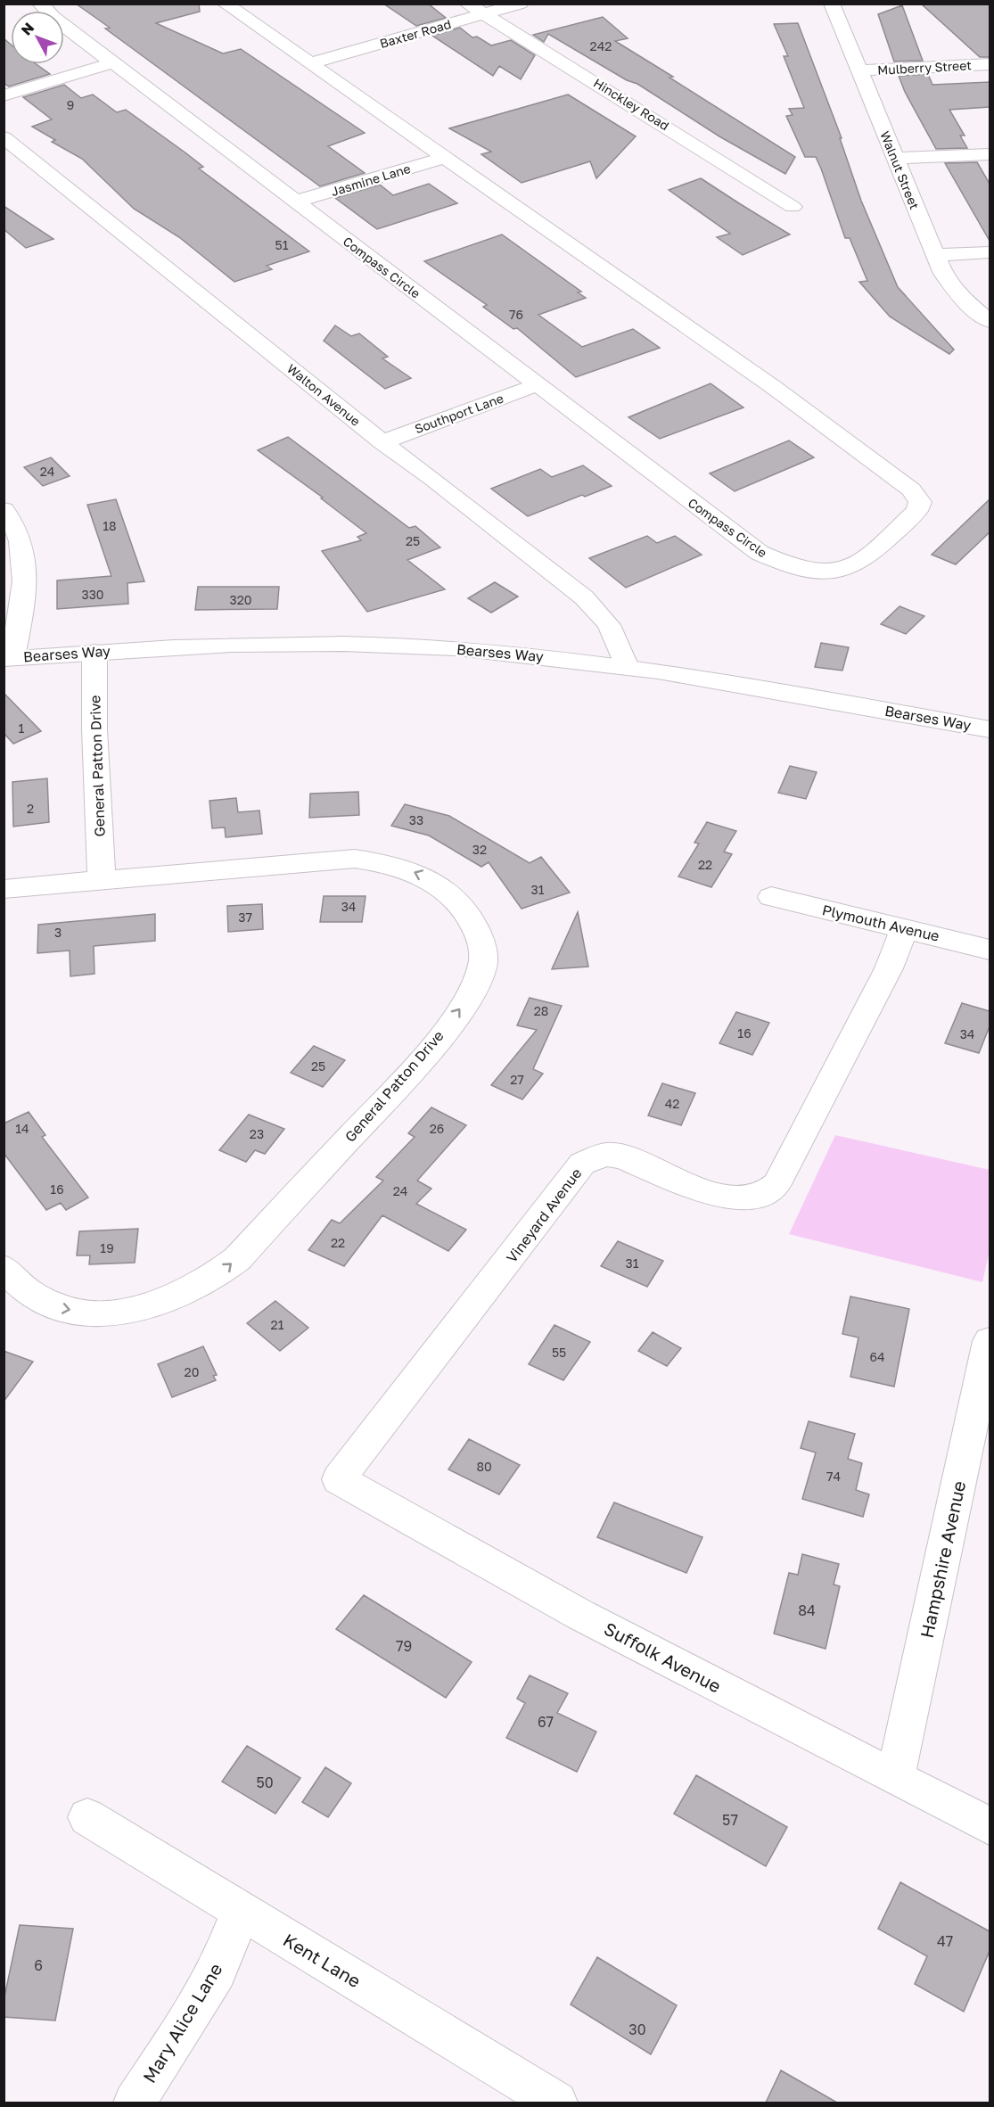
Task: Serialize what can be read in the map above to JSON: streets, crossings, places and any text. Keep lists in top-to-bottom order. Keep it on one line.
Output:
{"streets":{"street":["Baxter Road","Mulberry Street","Hinckley Road","Walnut Street","Jasmine Lane","Compass Circle","Walton Avenue","Southport Lane","Bearses Way","General Patton Drive","Plymouth Avenue","Vineyard Avenue","Hampshire Avenue","Suffolk Avenue","Kent Lane","Mary Alice Lane"]},"crossings":[["Baxter Road","Hinckley Road"],["Baxter Road","Compass Circle"],["Mulberry Street","Walnut Street"],["Jasmine Lane","Compass Circle"],["Compass Circle","Southport Lane"],["Walton Avenue","Southport Lane"],["Walton Avenue","Bearses Way"],["Bearses Way","General Patton Drive"],["Plymouth Avenue","Vineyard Avenue"],["Vineyard Avenue","Suffolk Avenue"],["Hampshire Avenue","Suffolk Avenue"],["Kent Lane","Mary Alice Lane"]],"house_numbers":["242","9","51","76","24","18","25","330","320","1","2","33","32","22","31","34","37","3","28","16","34","25","27","42","14","26","23","16","24","22","19","31","21","55","64","20","80","74","84","79","67","50","57","47","6","30"],"north":"top left"}
